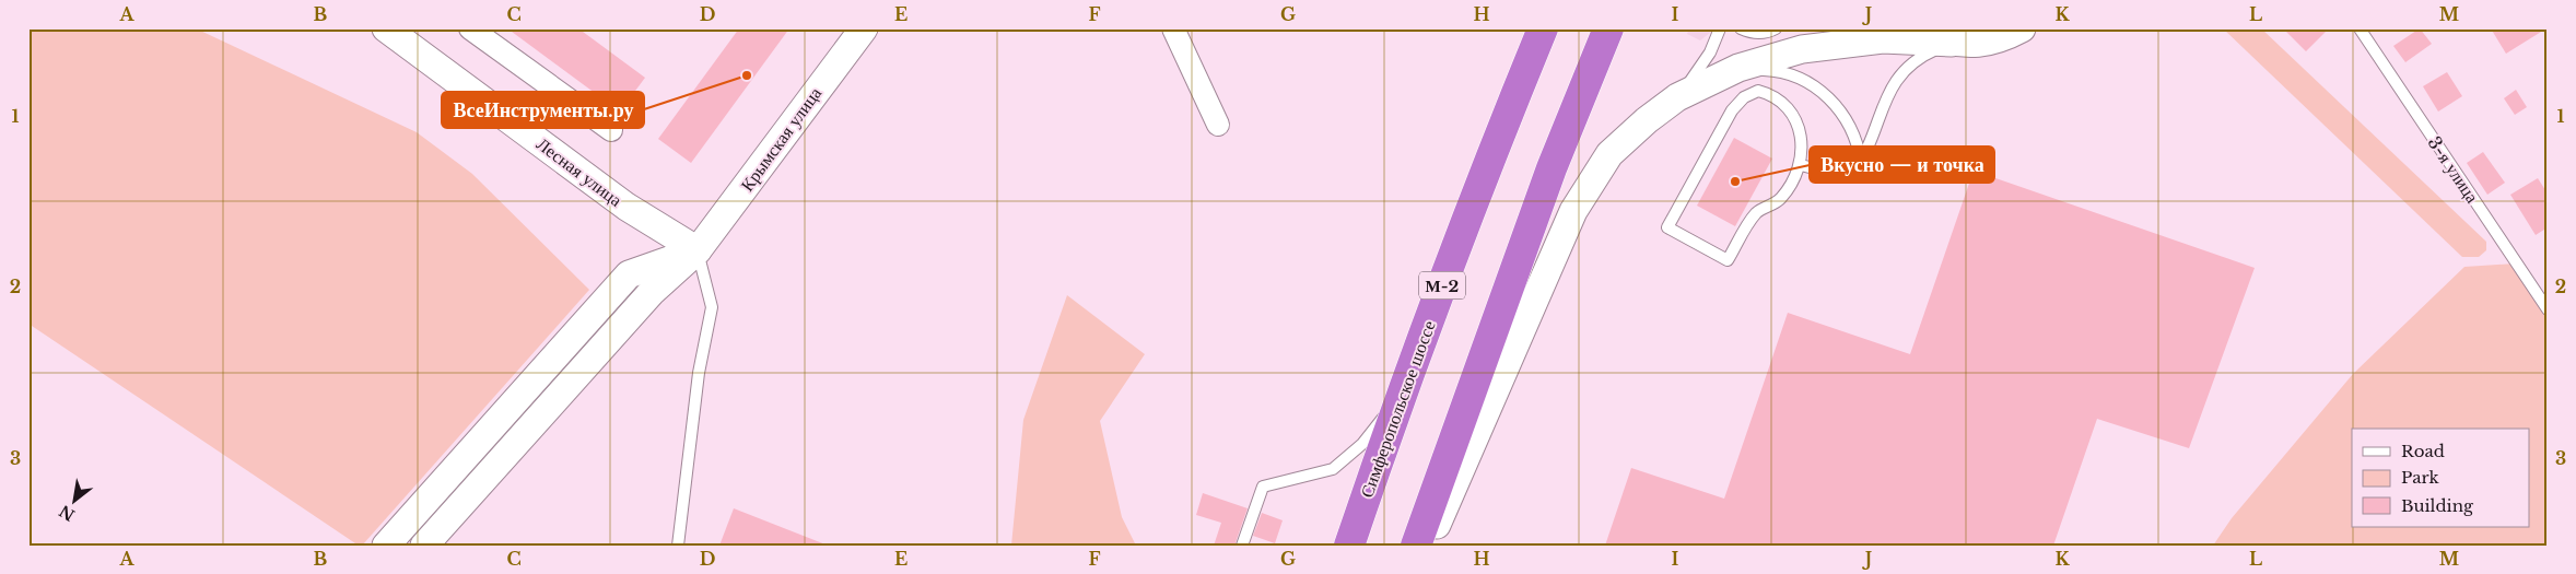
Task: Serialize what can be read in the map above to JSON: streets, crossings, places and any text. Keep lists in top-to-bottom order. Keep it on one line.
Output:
{"streets":{"highway":["М-2","Симферопольское шоссе"],"street":["Крымская улица","Лесная улица"],"lane":["3-я улица"]},"crossings":[["Крымская улица","Лесная улица"]],"places":["ВсеИнструменты.ру","Вкусно — и точка"],"legend":["Road","Park","Building"],"north":"bottom left","grid":{"columns":["A","B","C","D","E","F","G","H","I","J","K","L","M"],"rows":["1","2","3"]}}
